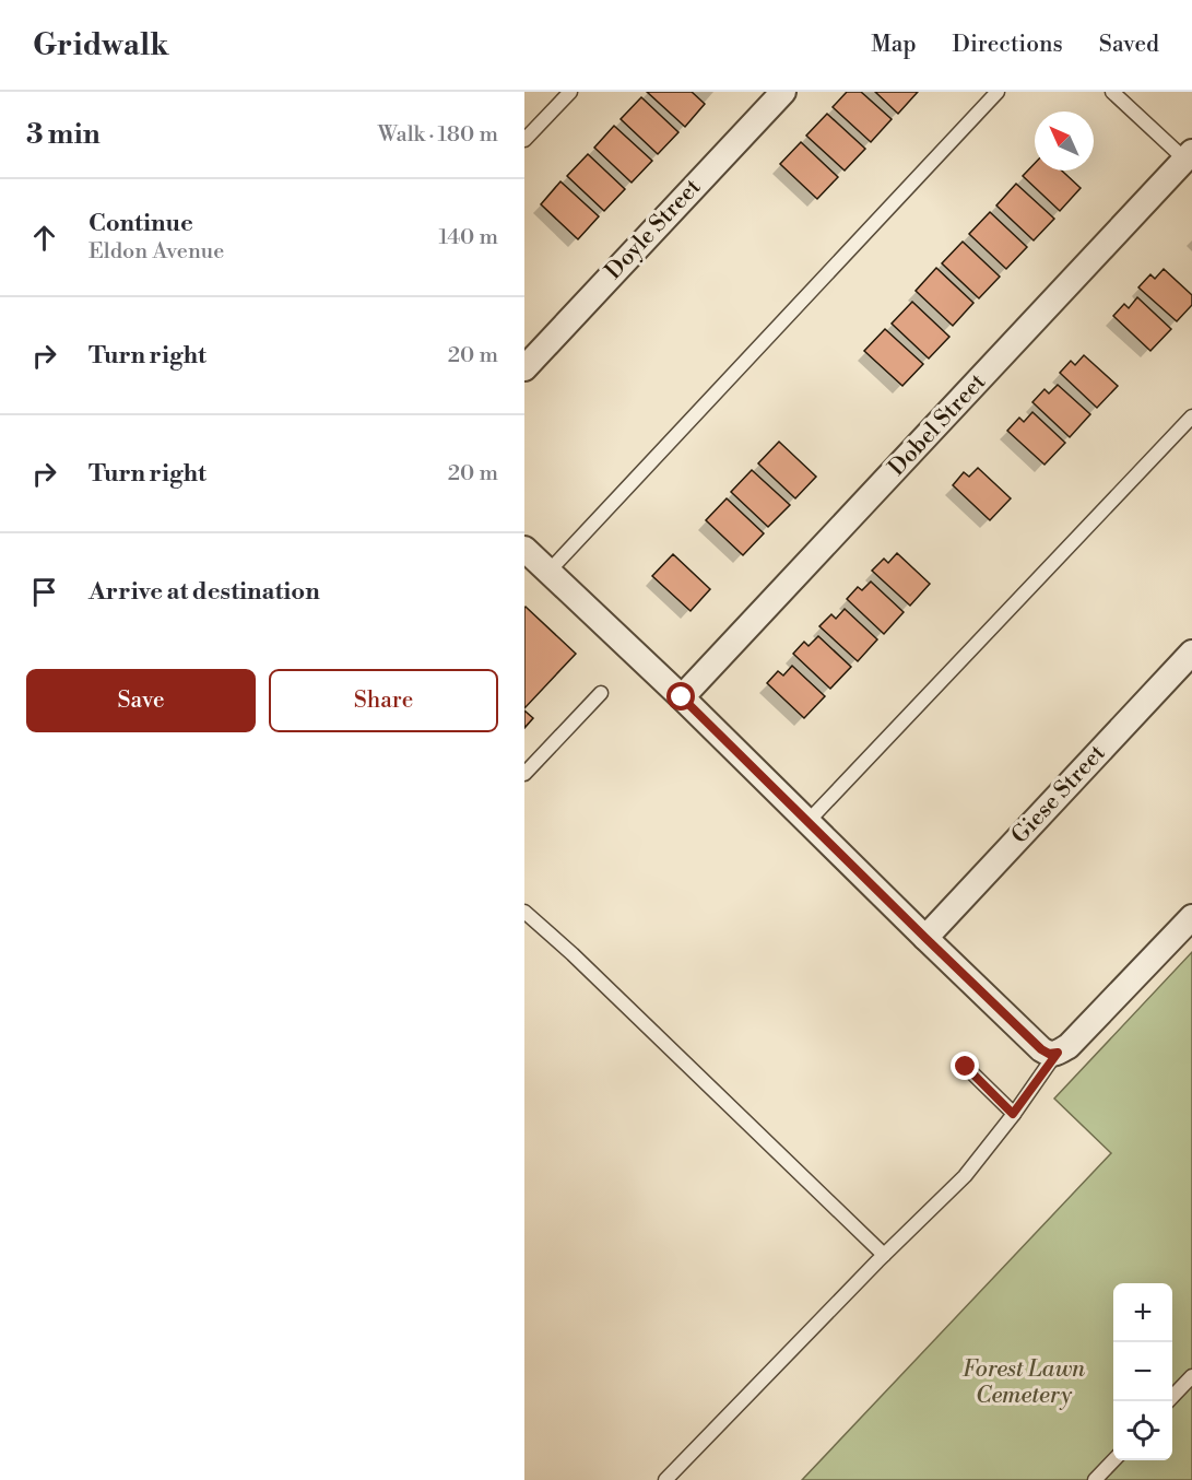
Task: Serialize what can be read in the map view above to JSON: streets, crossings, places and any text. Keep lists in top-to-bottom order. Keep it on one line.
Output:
{"streets":{"street":["Doyle Street","Dobel Street","Giese Street"]},"parks":["Forest Lawn Cemetery"],"north":"top left","page":{"header":"Gridwalk","nav":["Map","Directions","Saved"],"heading":["3 min","Walk · 180 m"],"list":[["Continue","Eldon Avenue","140 m"],["Turn right","20 m"],["Turn right","20 m"],"Arrive at destination"],"buttons":["Save","Share"],"map_buttons":["+","−"]}}
